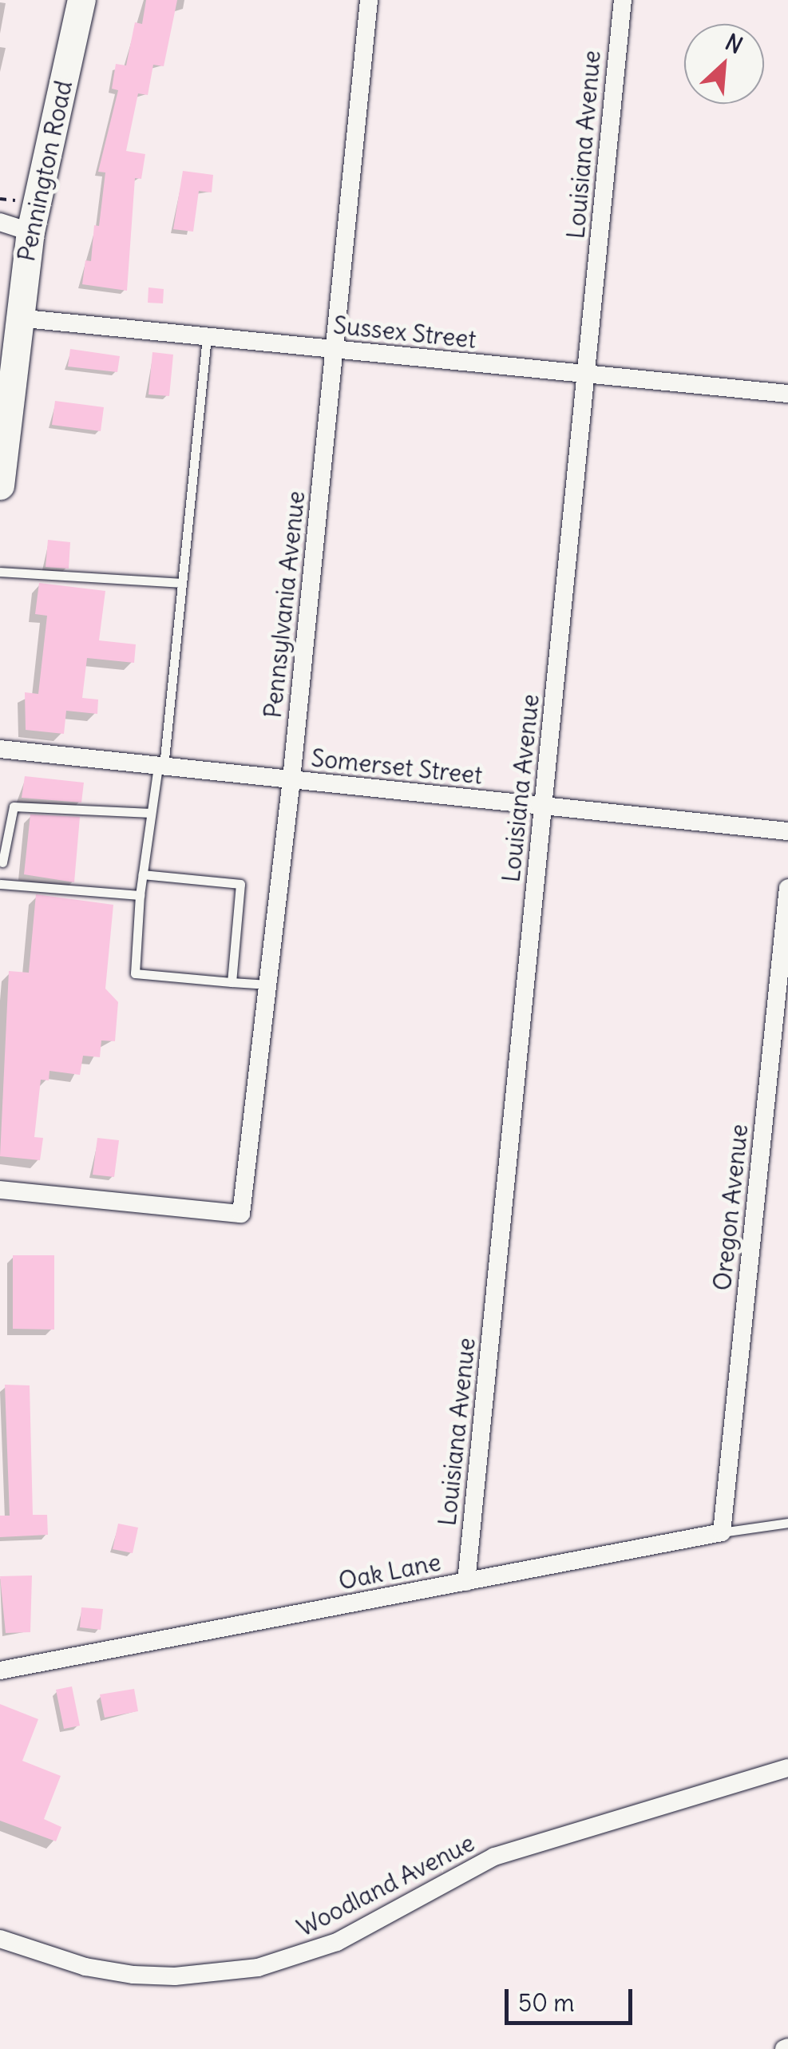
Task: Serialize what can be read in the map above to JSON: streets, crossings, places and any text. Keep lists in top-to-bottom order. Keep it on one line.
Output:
{"streets":{"main road":["Pennington Road"],"street":["Louisiana Avenue","Sussex Street","Pennsylvania Avenue","Somerset Street","Oregon Avenue","Oak Lane","Woodland Avenue"]},"crossings":[["Louisiana Avenue","Sussex Street"],["Louisiana Avenue","Somerset Street"],["Louisiana Avenue","Oak Lane"],["Pennington Road","Sussex Street"],["Sussex Street","Pennsylvania Avenue"],["Pennsylvania Avenue","Somerset Street"],["Oregon Avenue","Oak Lane"]],"scale_bar":"50 m","north":"top right"}
